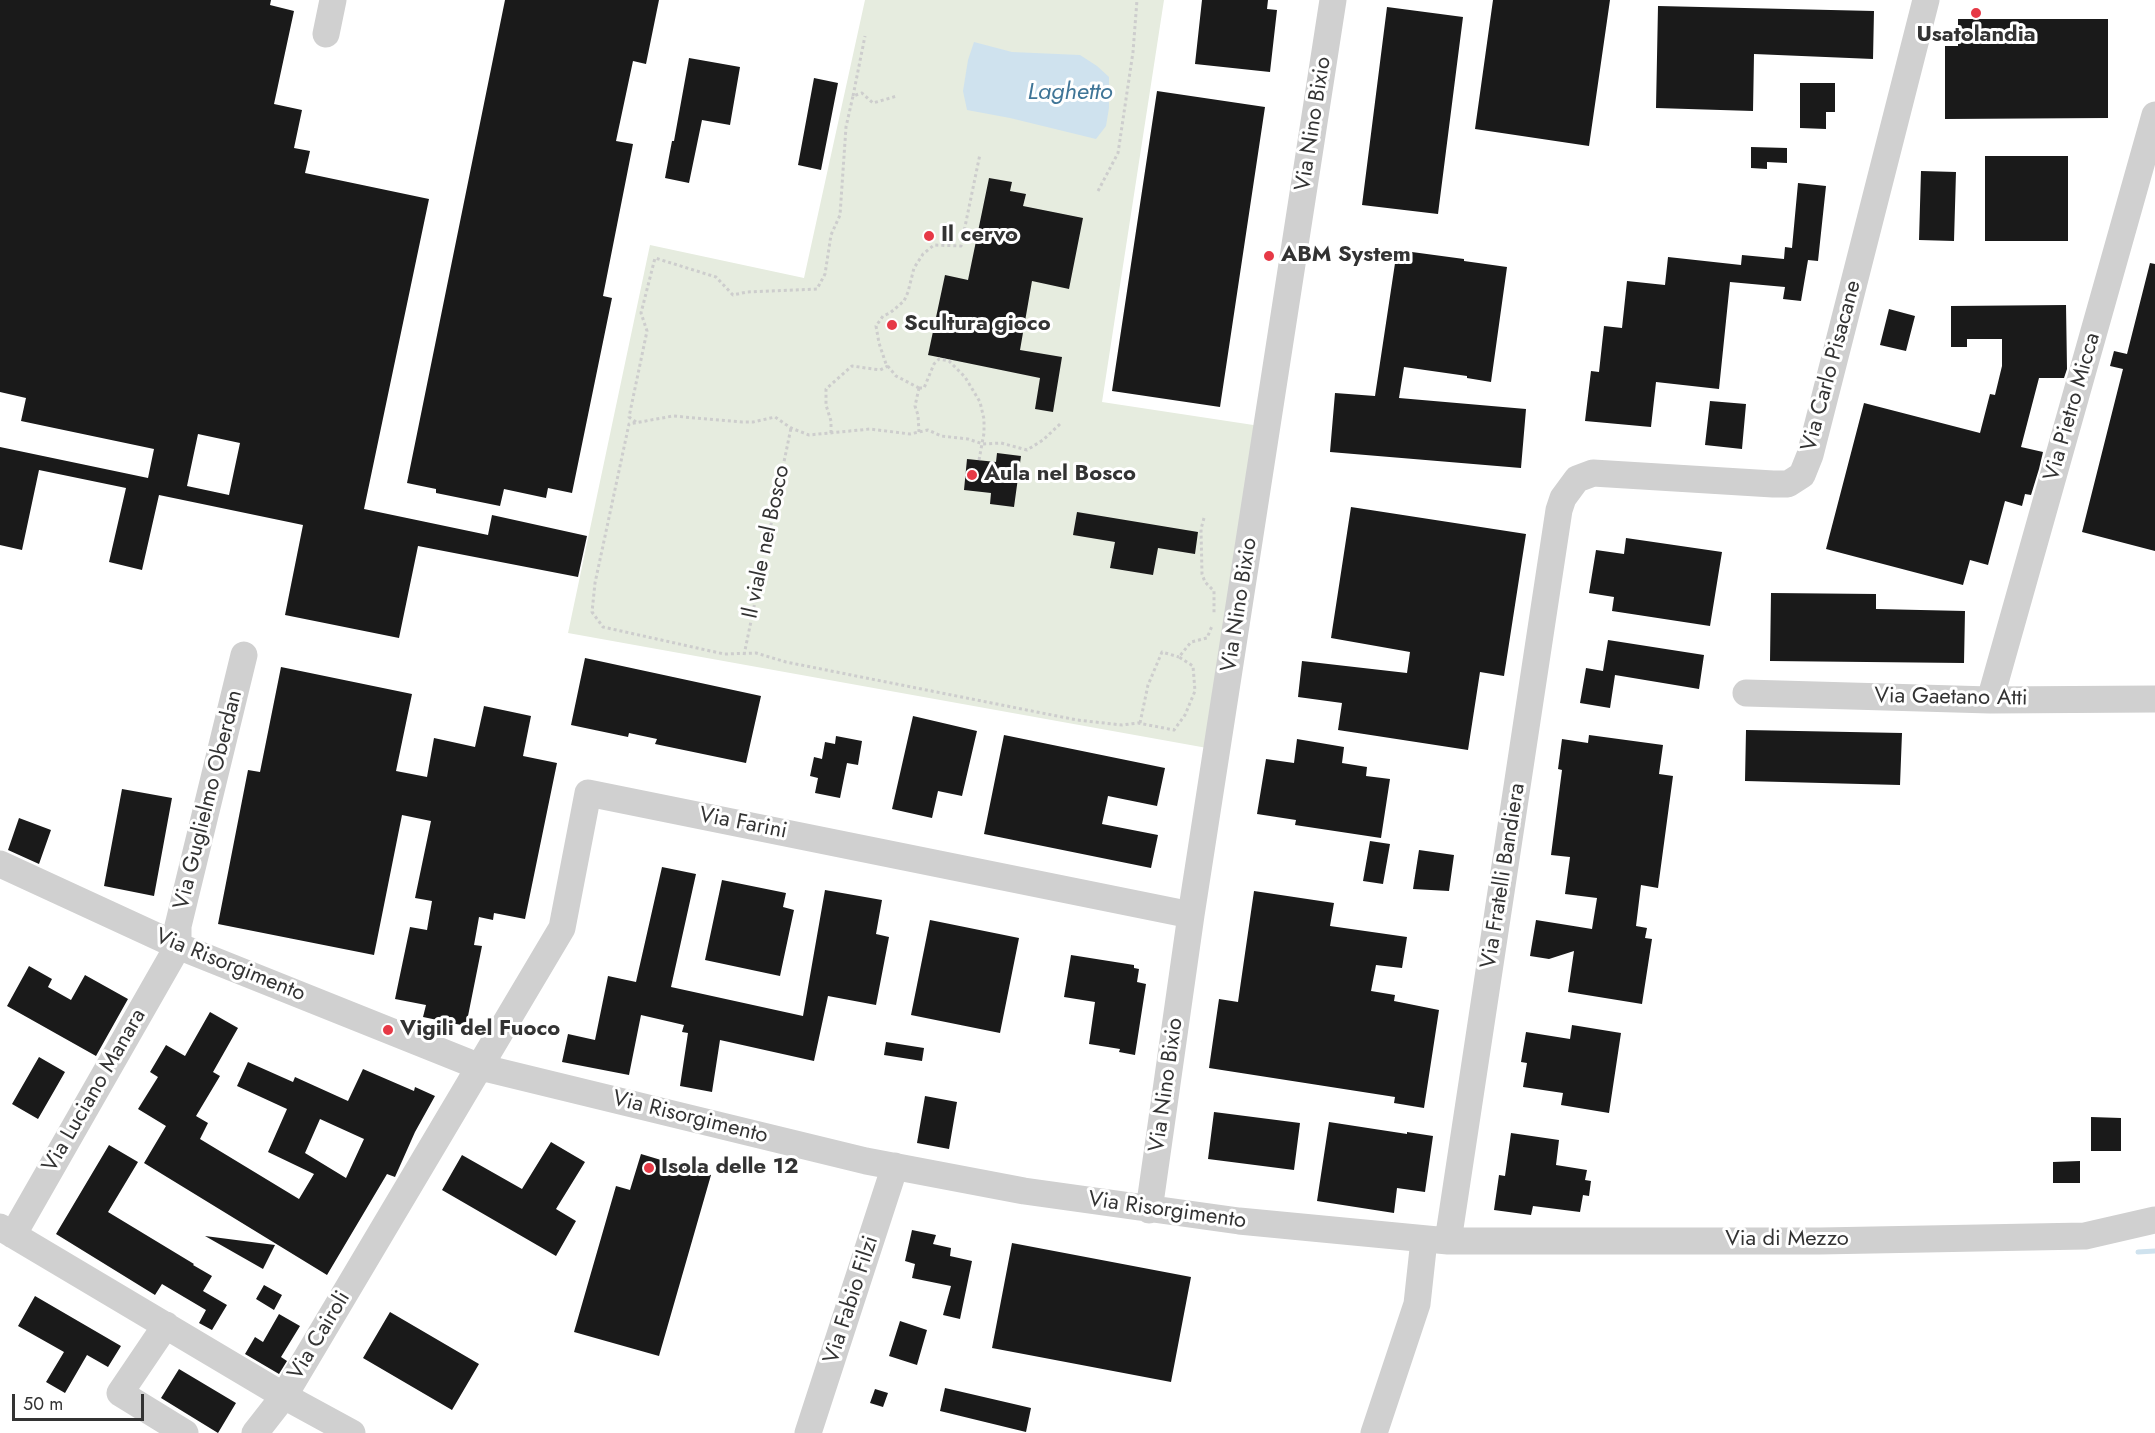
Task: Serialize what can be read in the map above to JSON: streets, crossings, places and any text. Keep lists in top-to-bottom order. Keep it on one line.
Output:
{"streets":{"street":["Via Nino Bixio","Via Carlo Pisacane","Via Pietro Micca","Via Gaetano Atti","Via Guglielmo Oberdan","Via Farini","Via Fratelli Bandiera","Via Risorgimento","Via Luciano Manara","Via di Mezzo","Via Fabio Filzi","Via Cairoli"],"path":["Il viale nel Bosco"]},"crossings":[["Via Nino Bixio","Via Farini"],["Via Nino Bixio","Via Risorgimento"],["Via Carlo Pisacane","Via Fratelli Bandiera"],["Via Pietro Micca","Via Gaetano Atti"],["Via Guglielmo Oberdan","Via Risorgimento"],["Via Guglielmo Oberdan","Via Luciano Manara"],["Via Farini","Via Risorgimento"],["Via Farini","Via Cairoli"],["Via Fratelli Bandiera","Via Risorgimento"],["Via Fratelli Bandiera","Via di Mezzo"],["Via Risorgimento","Via Luciano Manara"],["Via Risorgimento","Via di Mezzo"],["Via Risorgimento","Via Fabio Filzi"],["Via Risorgimento","Via Cairoli"],["Via Luciano Manara","Via Cairoli"]],"water":["Laghetto"],"places":["Usatolandia","Il cervo","ABM System","Scultura gioco","Aula nel Bosco","Vigili del Fuoco","Isola delle 12"],"scale_bar":"50 m"}
